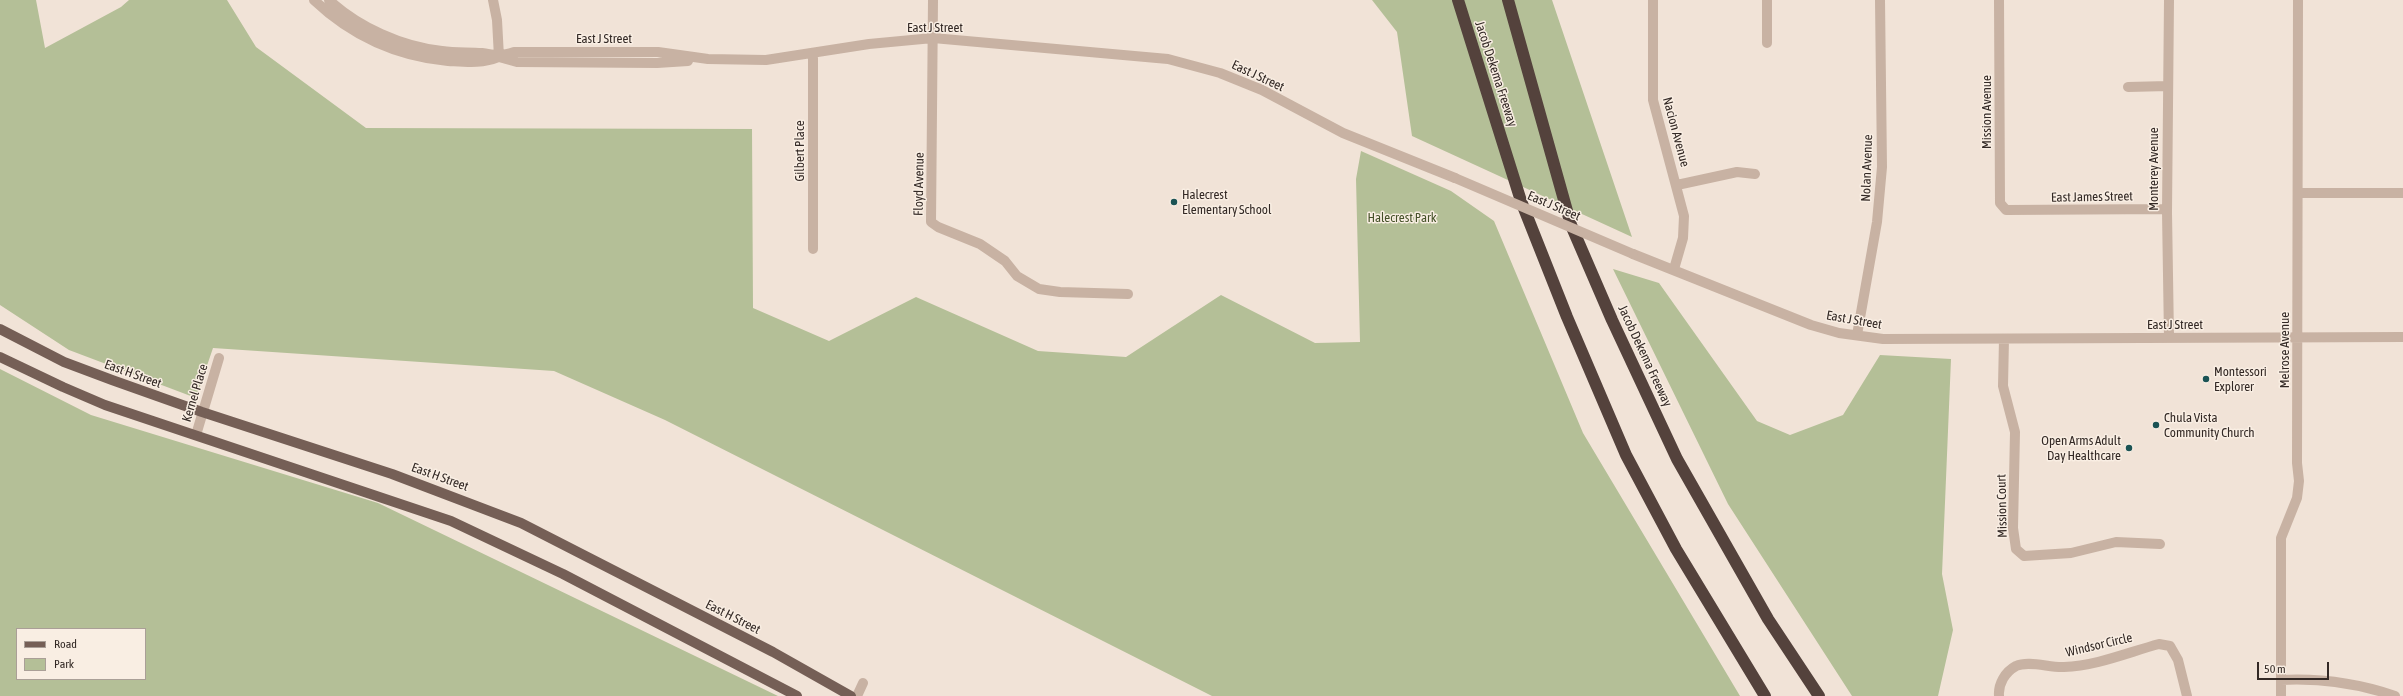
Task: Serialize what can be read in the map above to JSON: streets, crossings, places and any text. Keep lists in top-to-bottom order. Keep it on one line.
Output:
{"streets":{"highway":["Jacob Dekema Freeway"],"main road":["East H Street"],"street":["East J Street","Mission Avenue","Nacion Avenue","Gilbert Place","Nolan Avenue","Monterey Avenue","Floyd Avenue","East James Street","Melrose Avenue","Kernel Place","Mission Court","Windsor Circle"]},"crossings":[["East J Street","Nacion Avenue"],["East J Street","Gilbert Place"],["East J Street","Nolan Avenue"],["East J Street","Monterey Avenue"],["East J Street","Floyd Avenue"],["East J Street","Melrose Avenue"],["East J Street","Mission Court"],["Mission Avenue","East James Street"],["Monterey Avenue","East James Street"],["East H Street","Kernel Place"]],"parks":["Halecrest Park"],"places":["Halecrest Elementary School","Montessori Explorer","Chula Vista Community Church","Open Arms Adult Day Healthcare"],"legend":["Road","Park"],"scale_bar":"50 m"}
